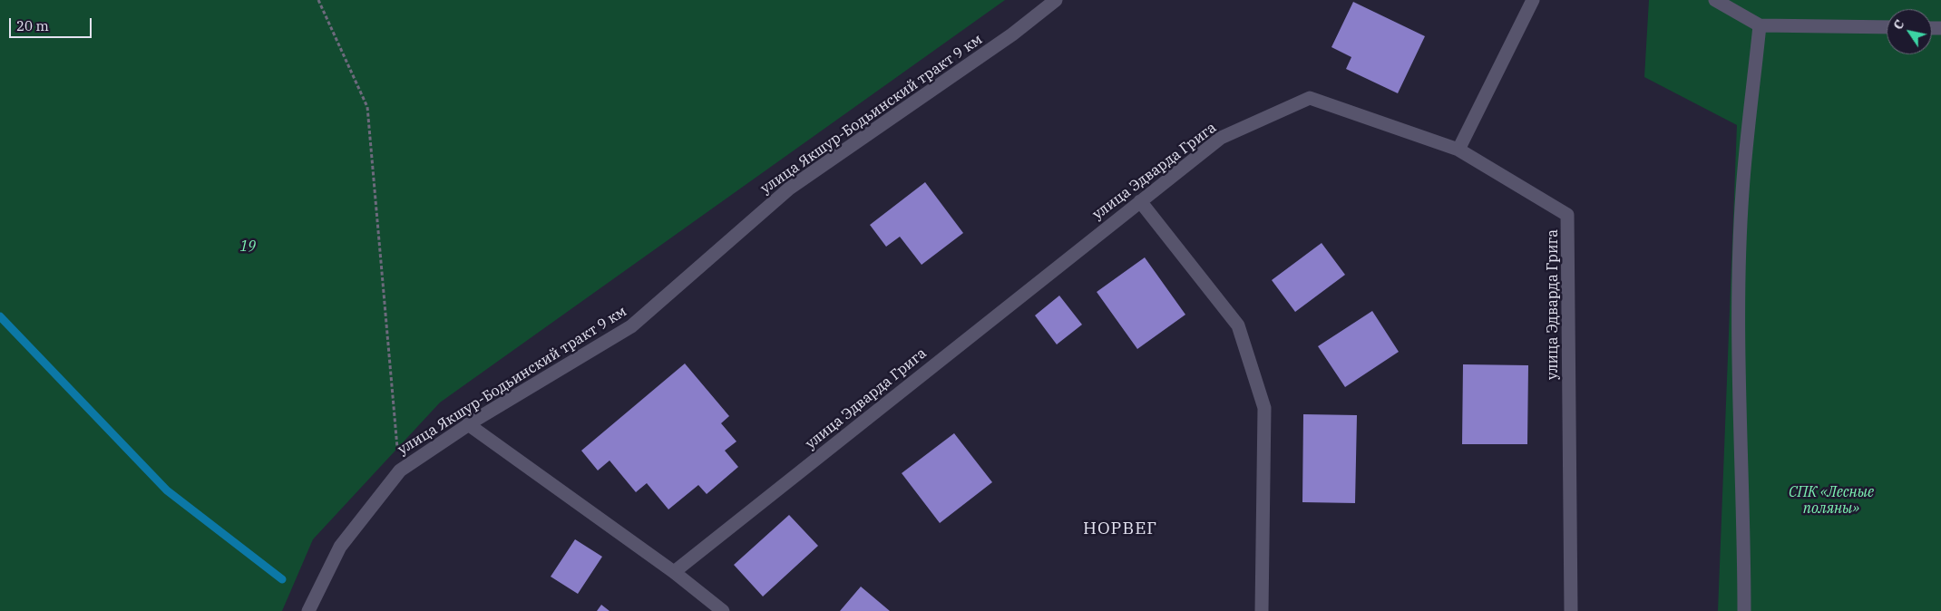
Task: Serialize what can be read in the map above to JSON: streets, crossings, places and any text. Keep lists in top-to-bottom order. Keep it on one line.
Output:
{"streets":{"street":["улица Якшур-Бодьинский тракт 9 км","улица Эдварда Грига"]},"districts":["НОРВЕГ"],"parks":["19","СПК «Лесные поляны»"],"scale_bar":"20 m","north":"top left"}
